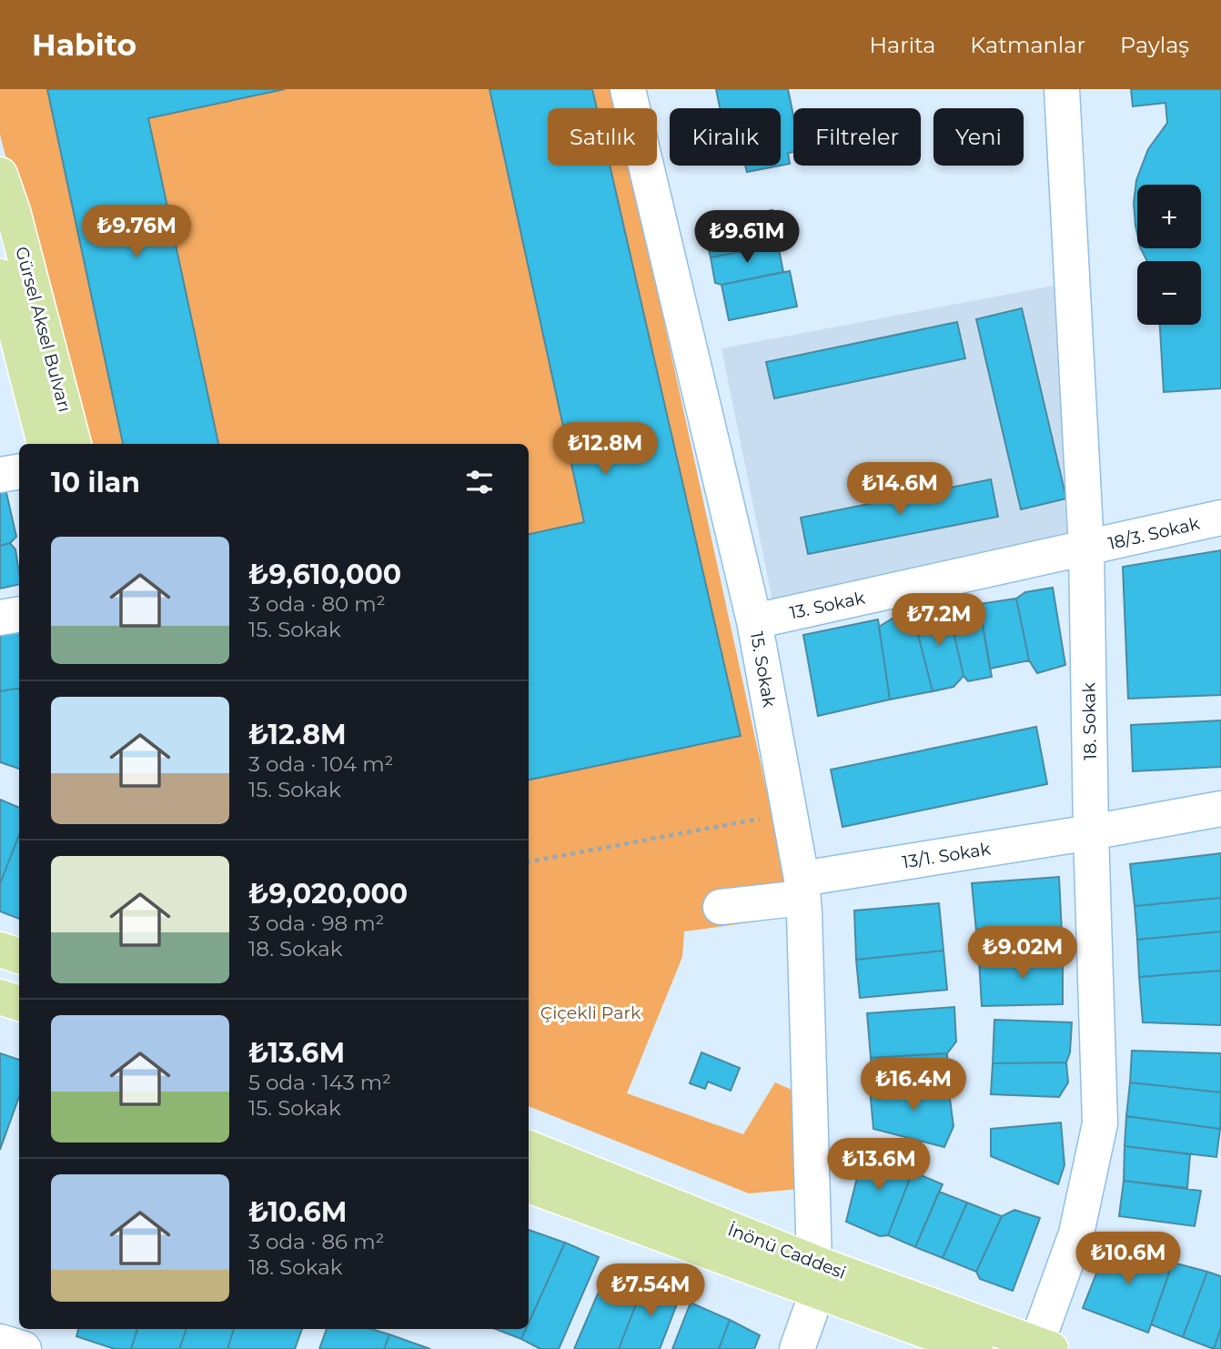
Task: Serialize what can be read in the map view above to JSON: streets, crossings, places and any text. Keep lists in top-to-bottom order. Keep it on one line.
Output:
{"streets":{"main road":["Gürsel Aksel Bulvarı","İnönü Caddesi"],"street":["18/3. Sokak","13. Sokak","15. Sokak","18. Sokak","13/1. Sokak"]},"crossings":[["18/3. Sokak","13. Sokak"],["18/3. Sokak","18. Sokak"],["13. Sokak","15. Sokak"],["13. Sokak","18. Sokak"],["15. Sokak","13/1. Sokak"],["15. Sokak","İnönü Caddesi"],["18. Sokak","13/1. Sokak"],["18. Sokak","İnönü Caddesi"]],"parks":["Çiçekli Park"],"page":{"header":"Habito","nav":["Harita","Katmanlar","Paylaş"],"chip":["Satılık","Kiralık","Filtreler","Yeni"],"map_buttons":["+","−"],"price":["₺9.76M","₺9.61M","₺12.8M","₺14.6M","₺7.2M","₺9.02M","₺16.4M","₺13.6M","₺10.6M","₺7.54M"],"heading":"10 ilan","list":[{"name":"₺9,610,000","note":"3 oda · 80 m² · 15. Sokak"},{"name":"₺12.8M","note":"3 oda · 104 m² · 15. Sokak"},{"name":"₺9,020,000","note":"3 oda · 98 m² · 18. Sokak"},{"name":"₺13.6M","note":"5 oda · 143 m² · 15. Sokak"},{"name":"₺10.6M","note":"3 oda · 86 m² · 18. Sokak"}]}}
